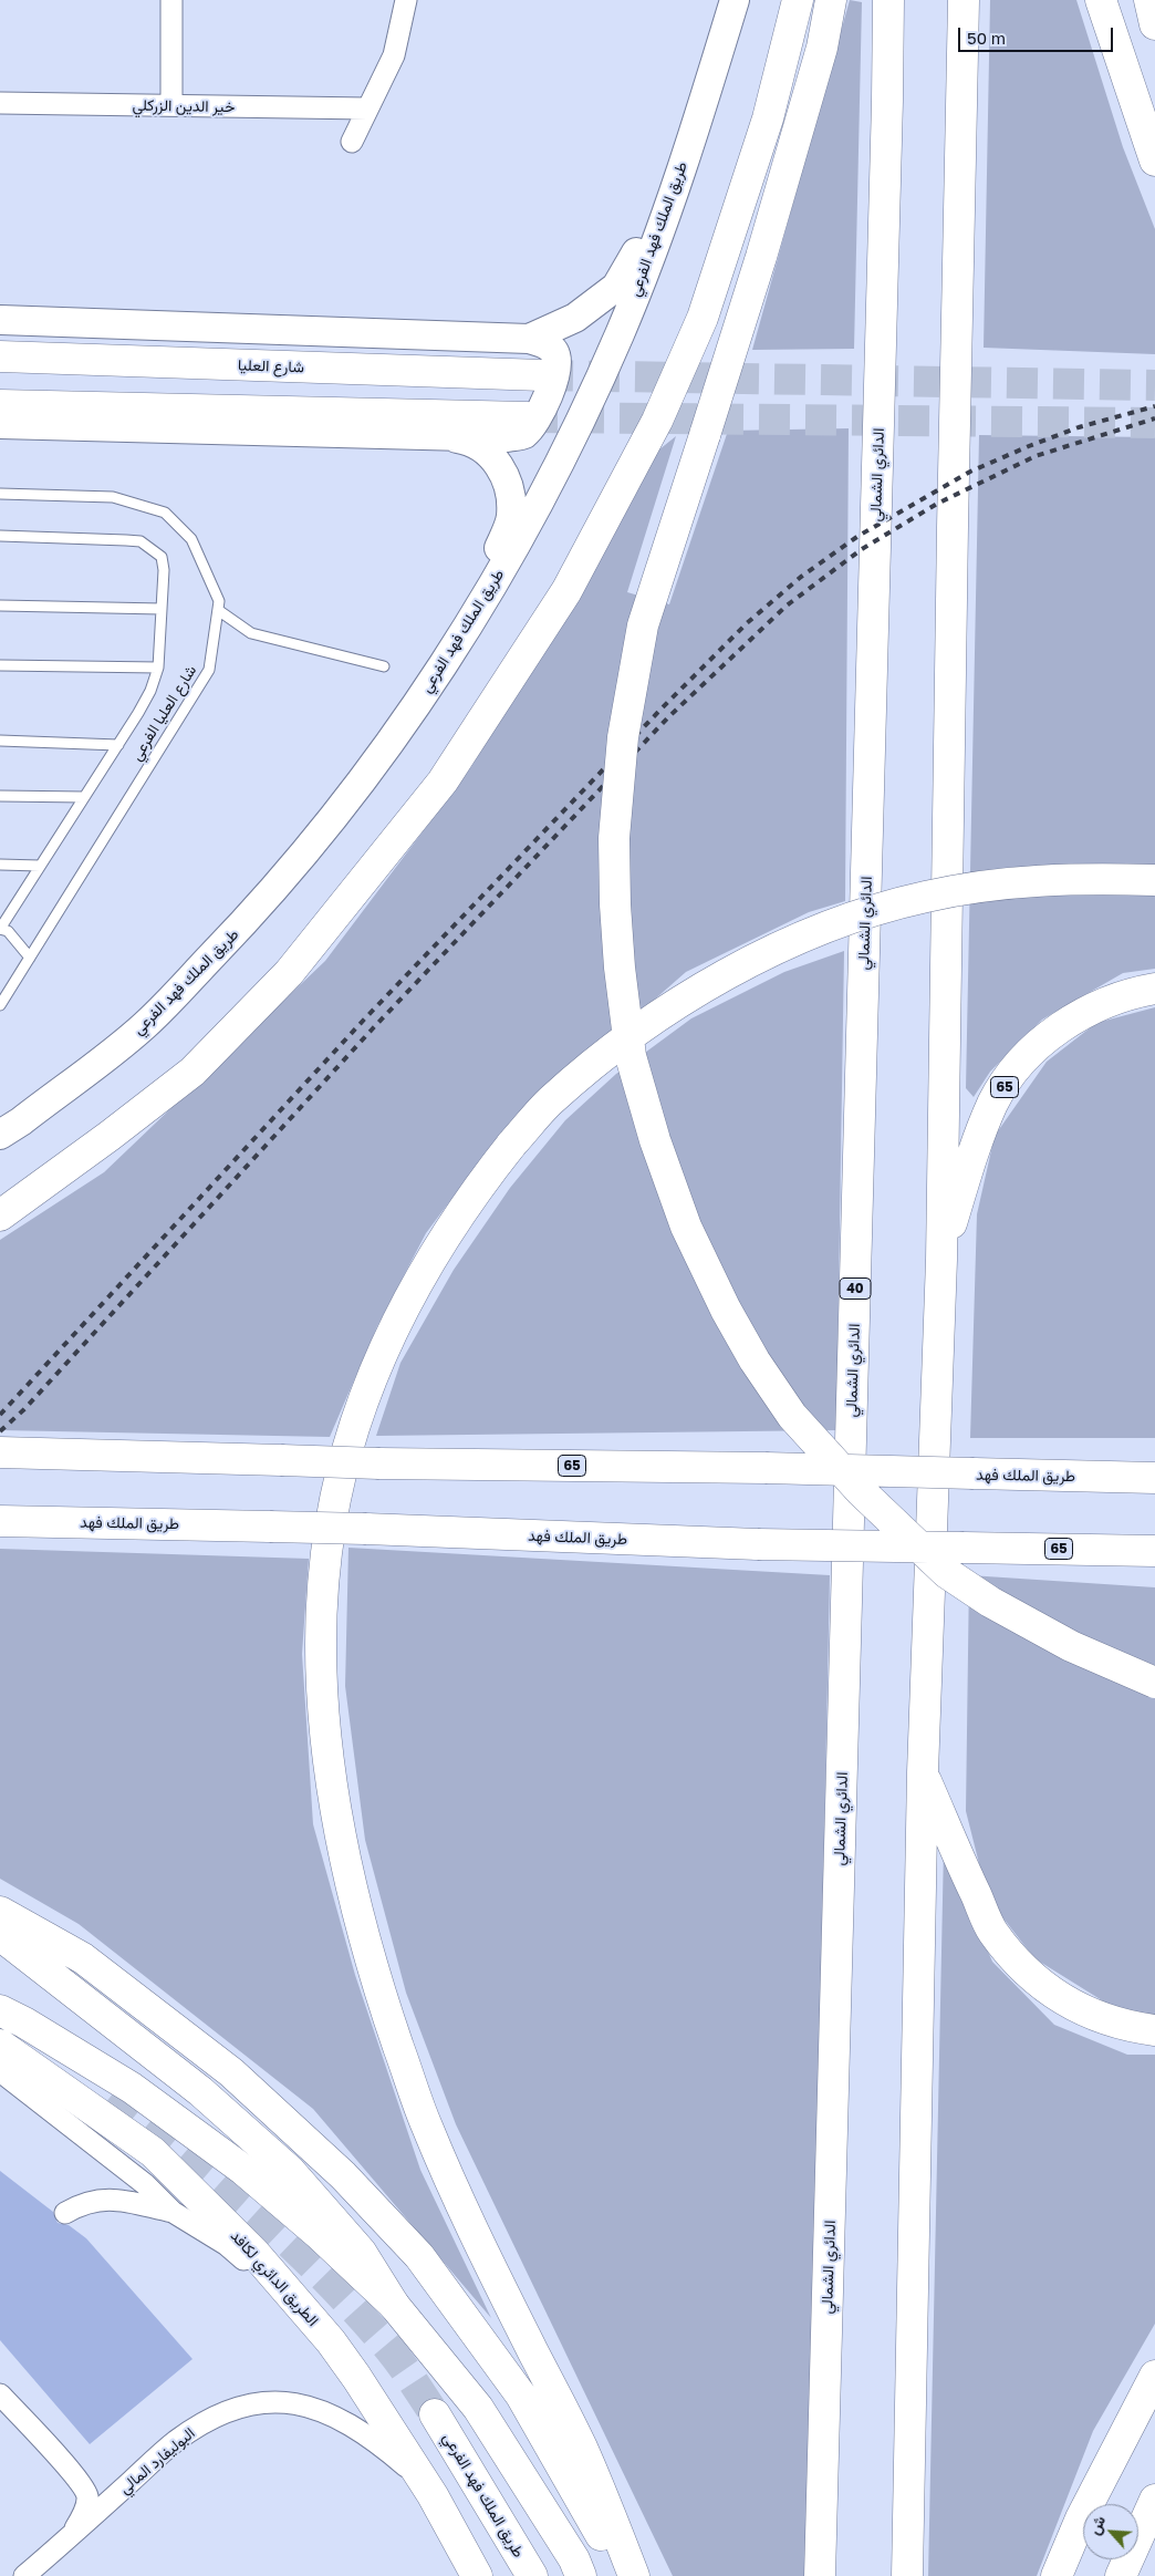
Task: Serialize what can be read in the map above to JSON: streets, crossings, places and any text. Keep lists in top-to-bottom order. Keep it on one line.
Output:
{"streets":{"main road":["طريق الملك فهد الفرعي","شارع العليا","الدائري الشمالي","65","40","طريق الملك فهد","الطريق الدائري لكافد"],"street":["خير الدين الزركلي","البوليفارد المالي"],"lane":["شارع العليا الفرعي"]},"crossings":[["65","طريق الملك فهد"],["الطريق الدائري لكافد","البوليفارد المالي"]],"scale_bar":"50 m","north":"top left"}
